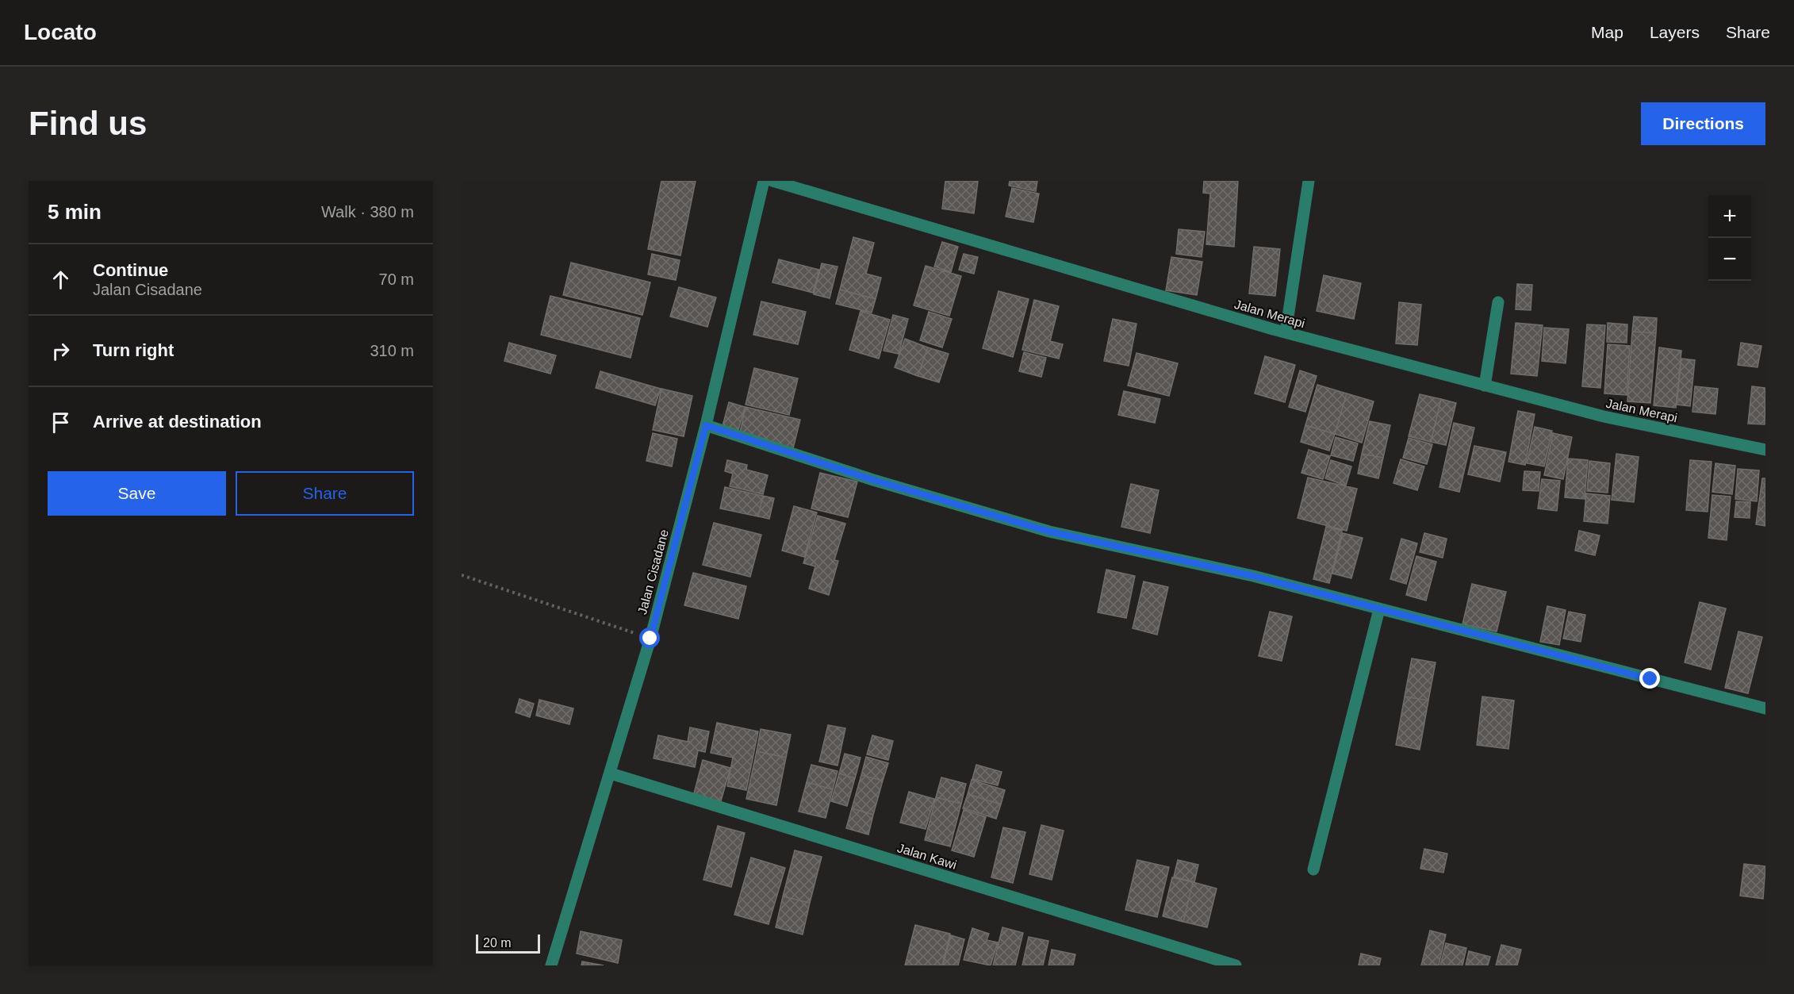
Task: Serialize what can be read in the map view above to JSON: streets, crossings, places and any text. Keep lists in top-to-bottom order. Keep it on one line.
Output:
{"streets":{"street":["Jalan Merapi","Jalan Cisadane","Jalan Kawi"]},"crossings":[["Jalan Cisadane","Jalan Kawi"]],"scale_bar":"20 m","page":{"header":"Locato","nav":["Map","Layers","Share"],"buttons":["Directions",["Save","Share"]],"title":"Find us","heading":["5 min","Walk · 380 m"],"map_buttons":["+","−"],"list":[["Continue","Jalan Cisadane","70 m"],["Turn right","310 m"],"Arrive at destination"],"scale":"20 m"}}
